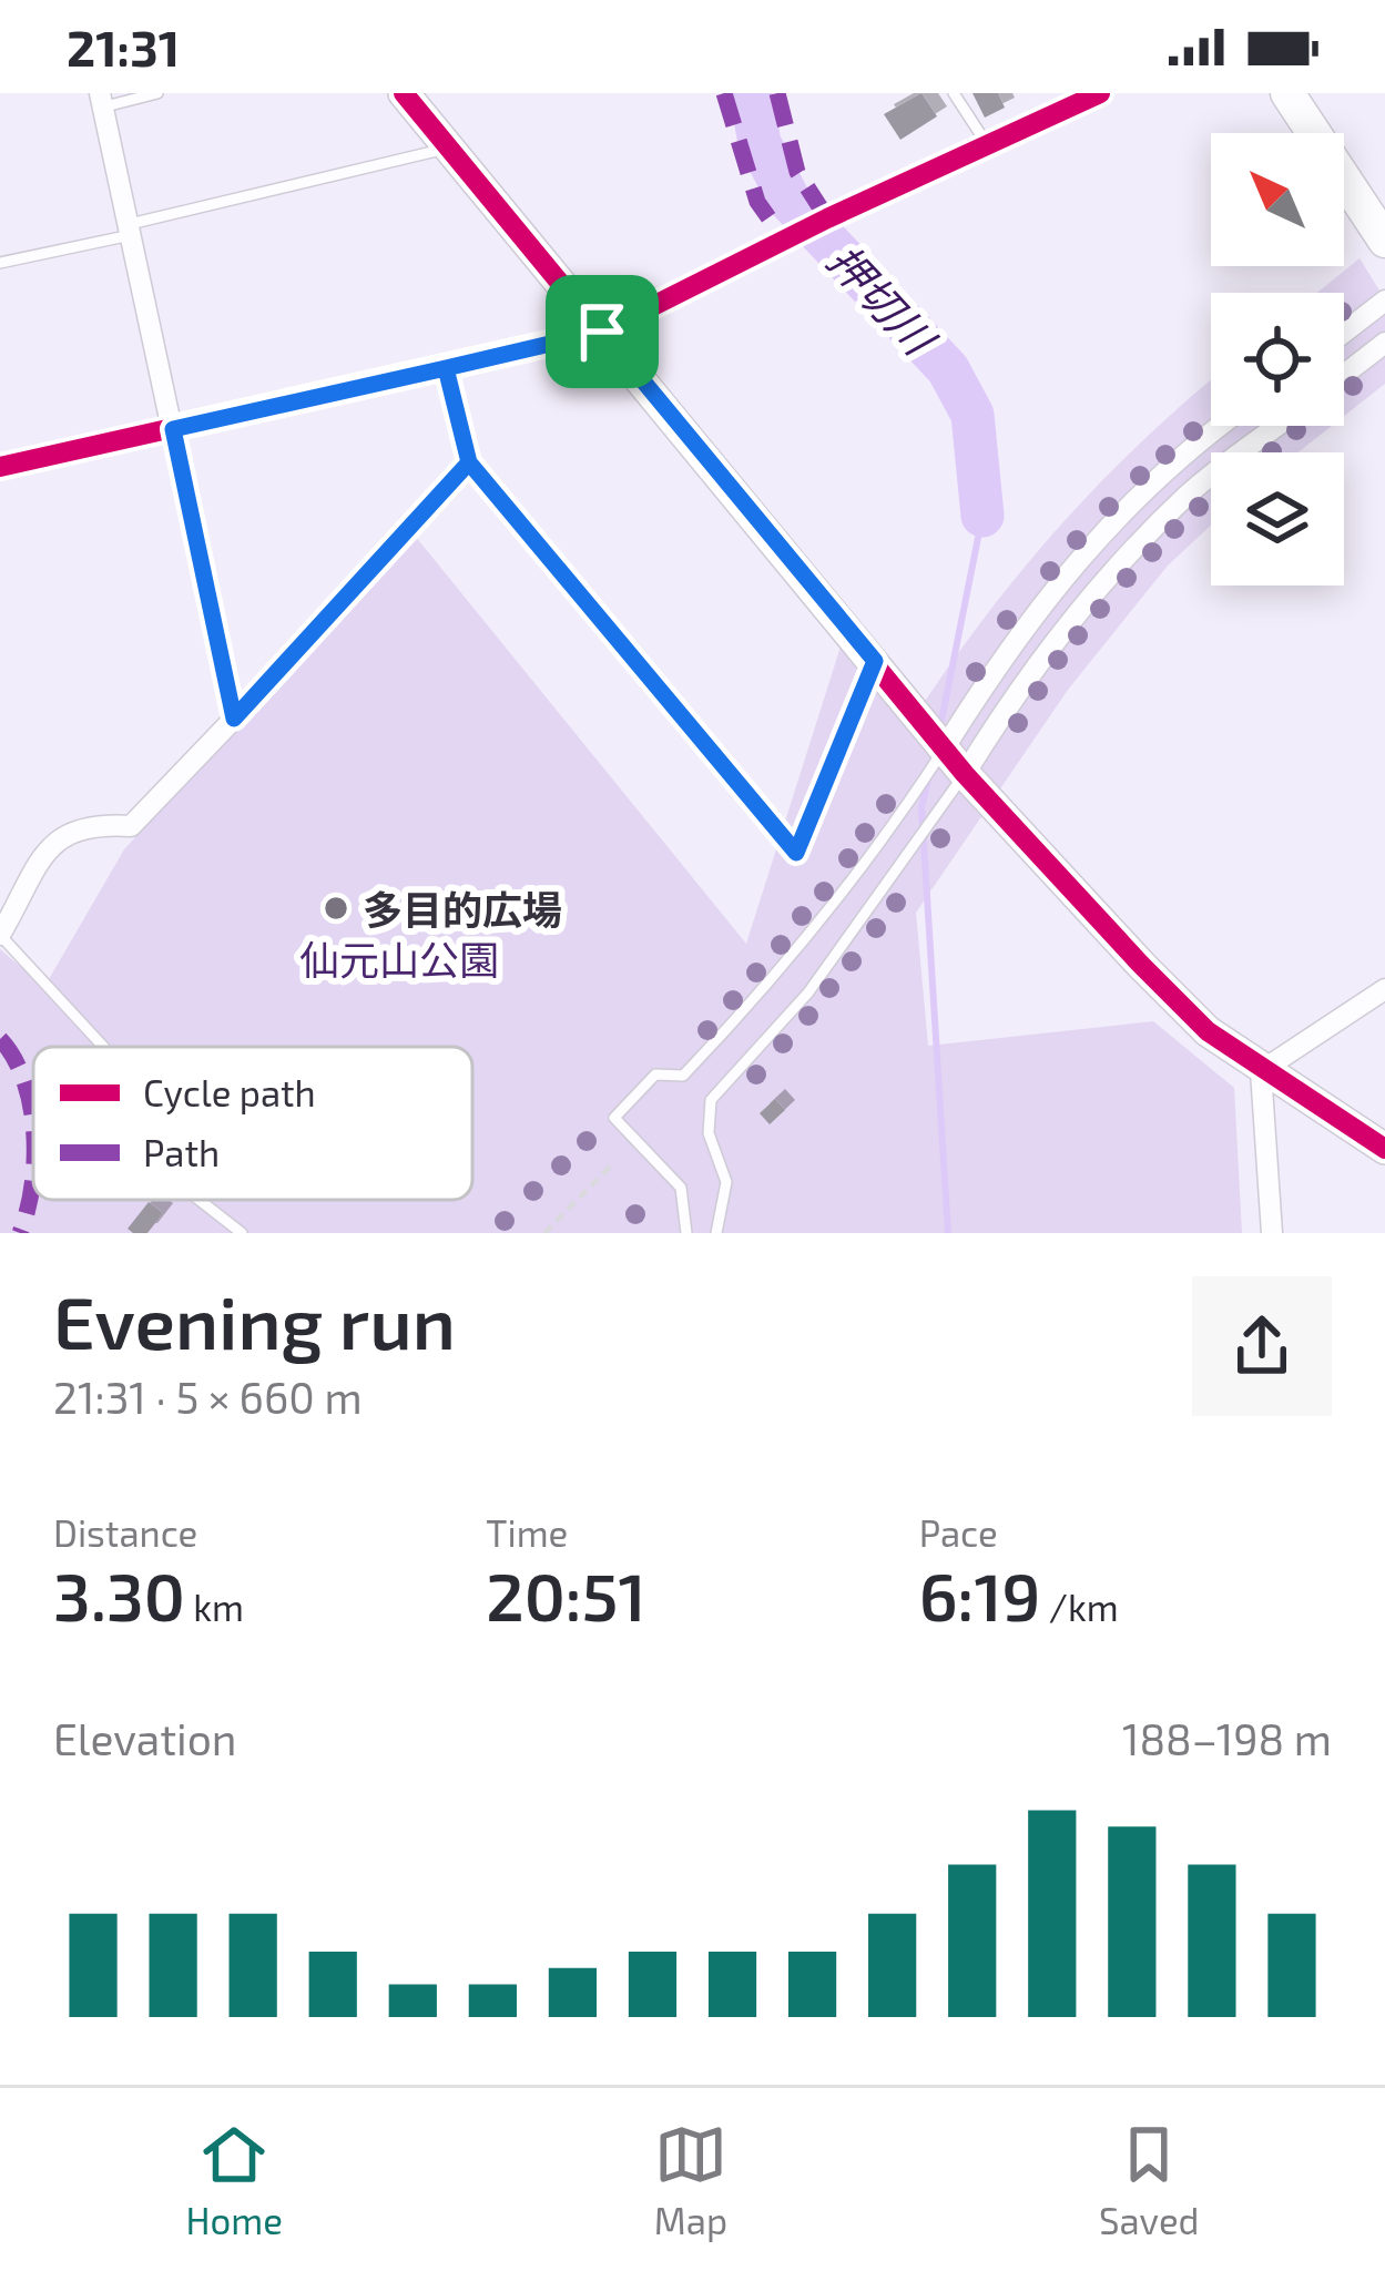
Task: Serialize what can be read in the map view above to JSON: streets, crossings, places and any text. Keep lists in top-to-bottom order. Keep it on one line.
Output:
{"water":["押切川"],"parks":["仙元山公園"],"places":["多目的広場"],"legend":["Cycle path","Path"],"north":"top left","page":{"status":"21:31","heading":["Evening run","21:31 · 5 × 660 m"],"stats":[["Distance","3.30 km"],["Time","20:51"],["Pace","6:19 /km"]],"chart":["Elevation","188–198 m"],"tabs":["Home","Map","Saved"]}}
